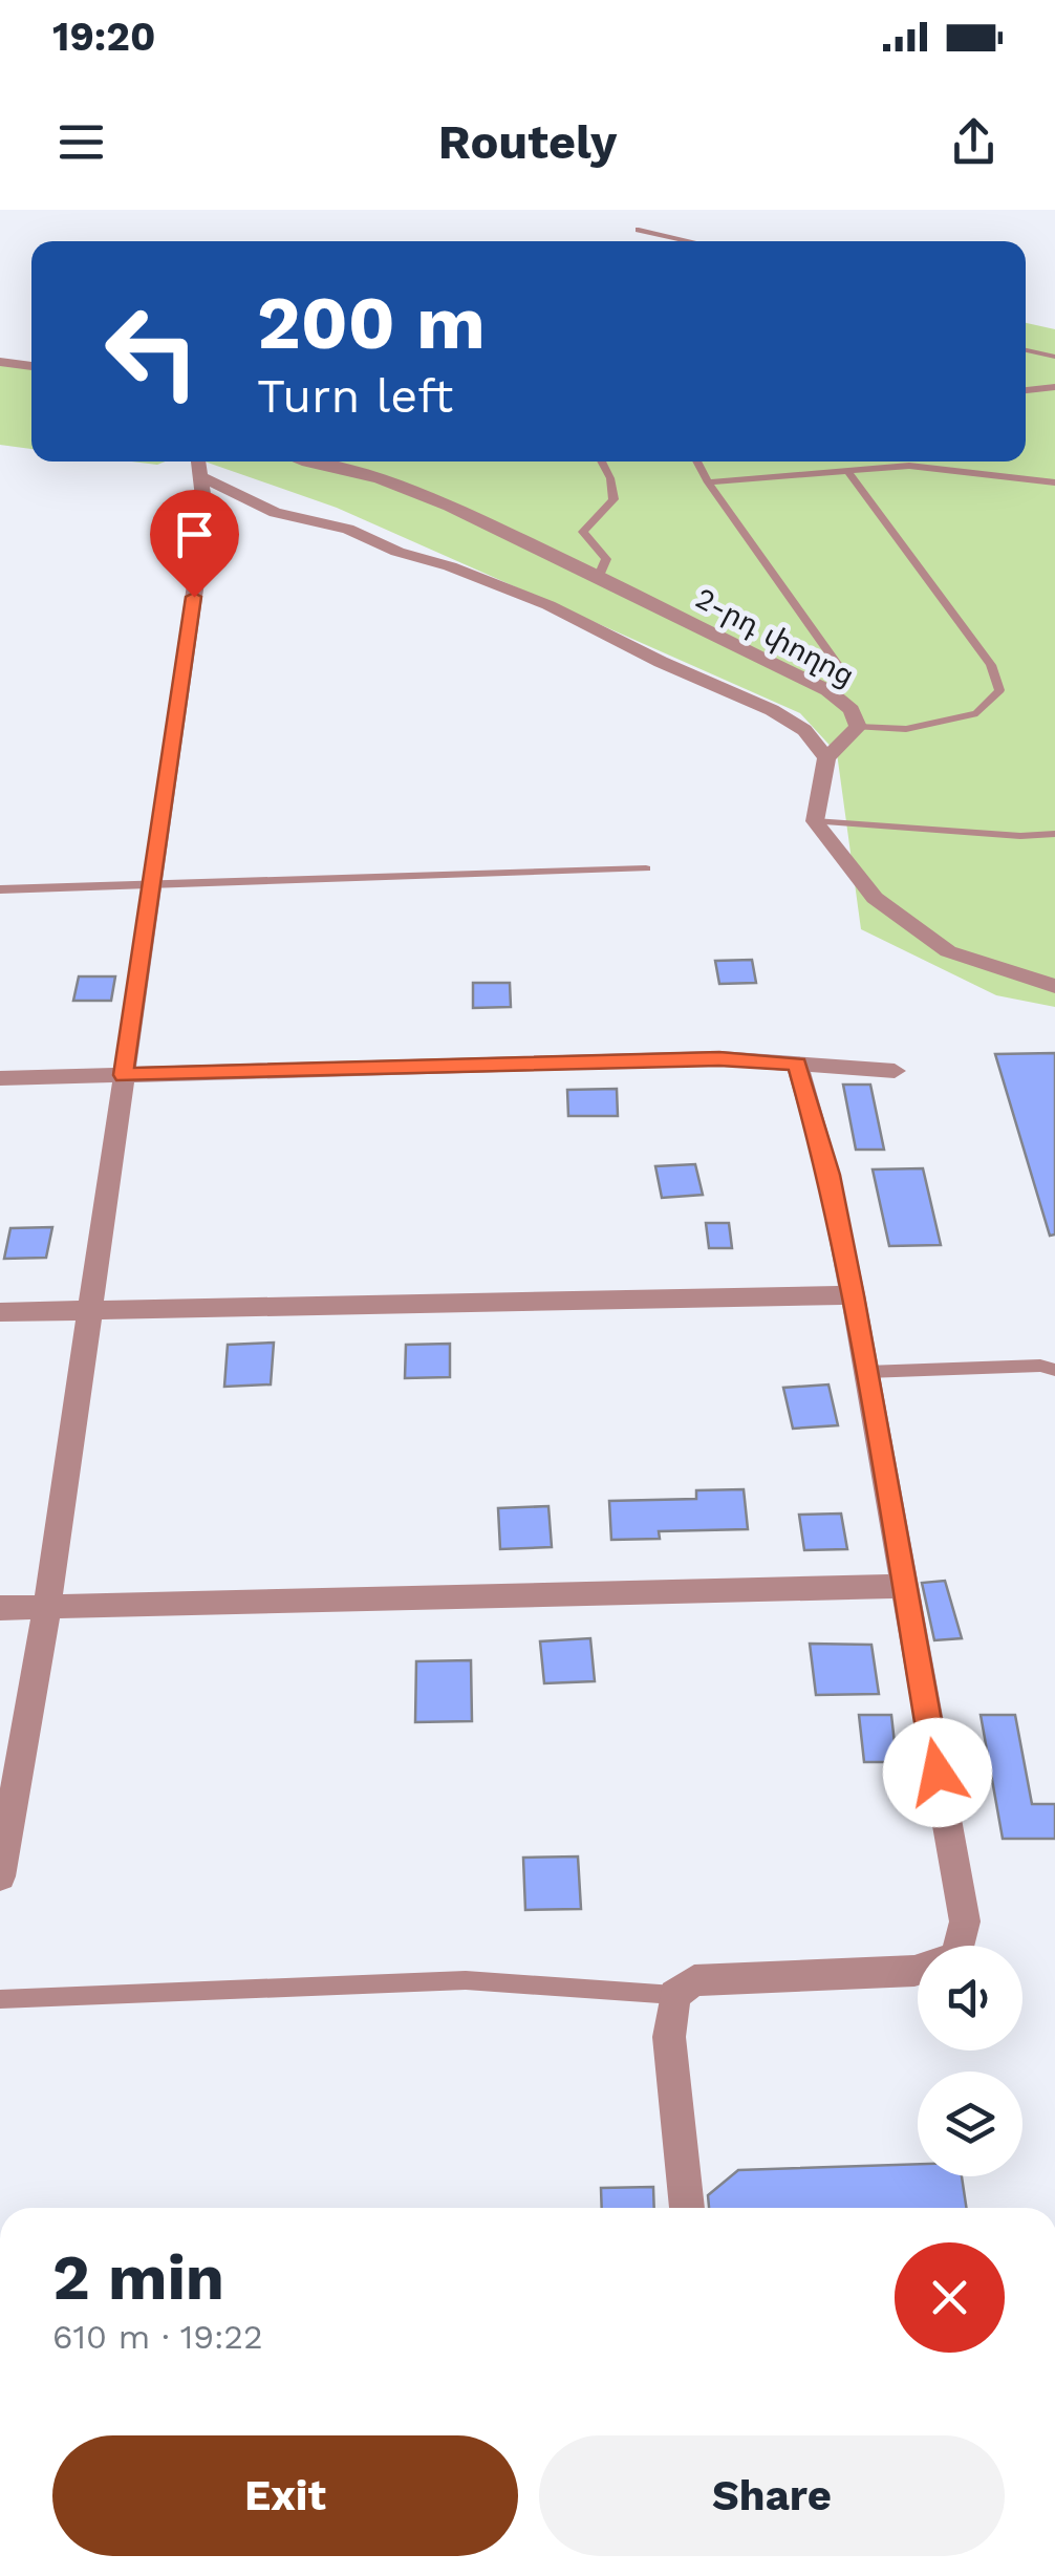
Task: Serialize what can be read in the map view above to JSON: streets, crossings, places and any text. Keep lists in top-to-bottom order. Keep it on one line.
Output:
{"streets":{"street":["2-րդ փողոց"]},"page":{"status":"19:20","header":"Routely","turn":["200 m","Turn left"],"heading":["2 min","610 m · 19:22"],"buttons":["Exit","Share"]}}
